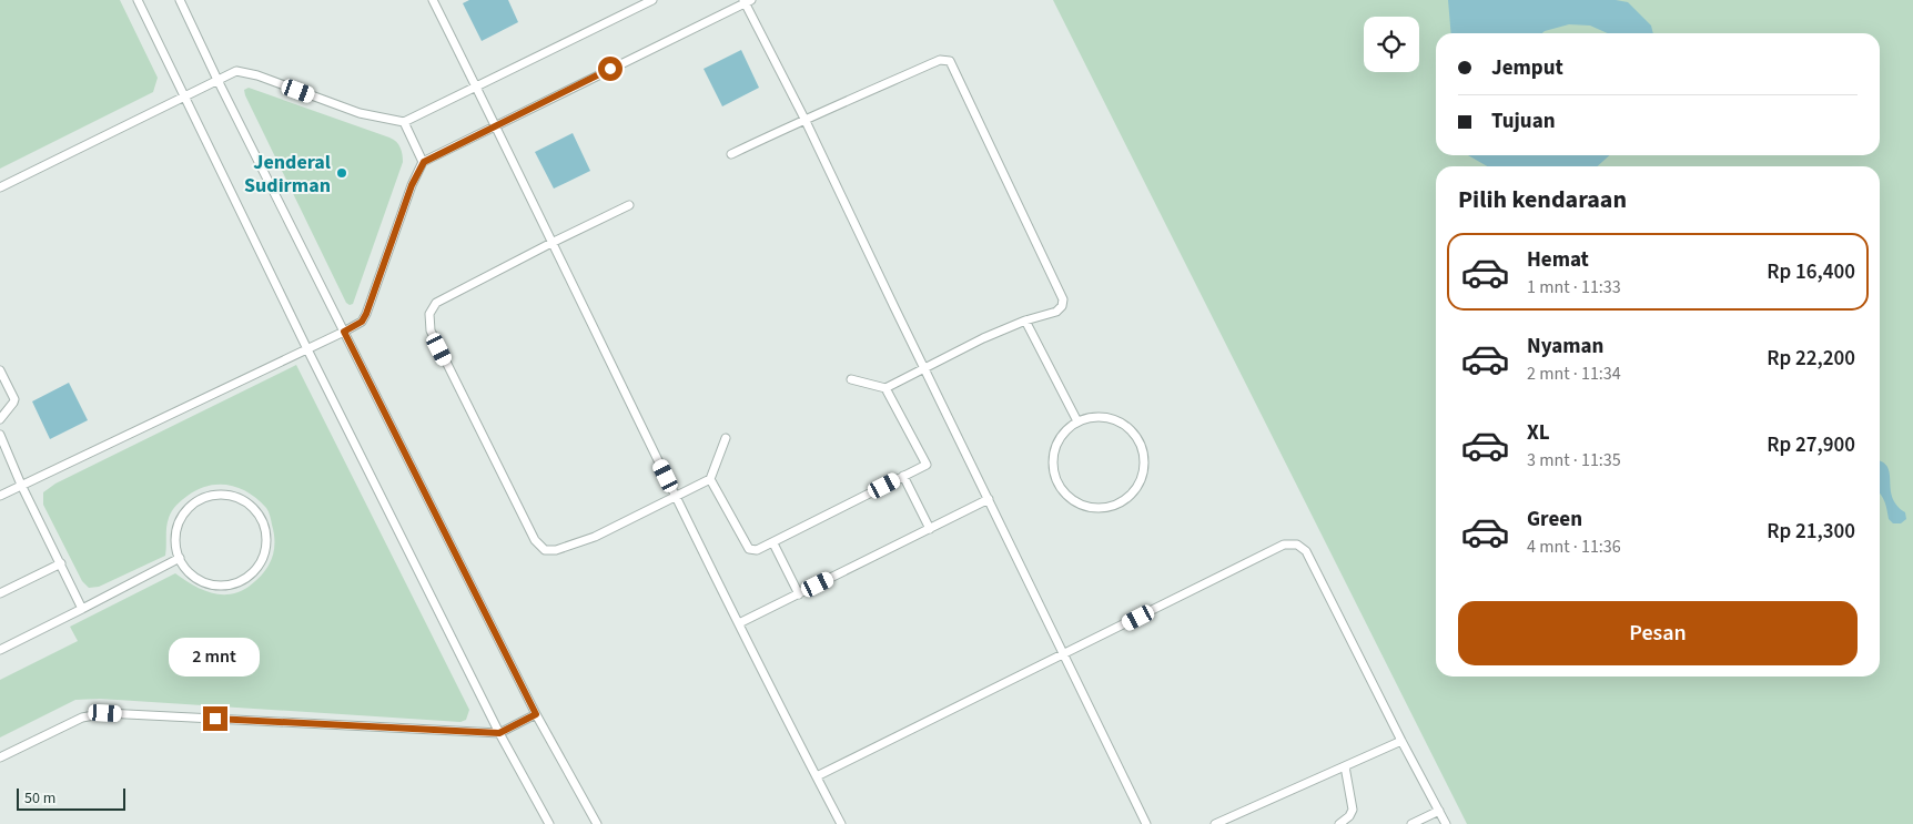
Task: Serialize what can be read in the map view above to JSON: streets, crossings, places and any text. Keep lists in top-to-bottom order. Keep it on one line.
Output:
{"places":["Jenderal Sudirman"],"scale_bar":"50 m","page":{"banner":["Jemput","Tujuan"],"heading":"Pilih kendaraan","list":[{"name":"Hemat","note":"1 mnt · 11:33","value":"Rp 16,400"},{"name":"Nyaman","note":"2 mnt · 11:34","value":"Rp 22,200"},{"name":"XL","note":"3 mnt · 11:35","value":"Rp 27,900"},{"name":"Green","note":"4 mnt · 11:36","value":"Rp 21,300"}],"buttons":"Pesan","bubble":"2 mnt","scale":"50 m"}}
